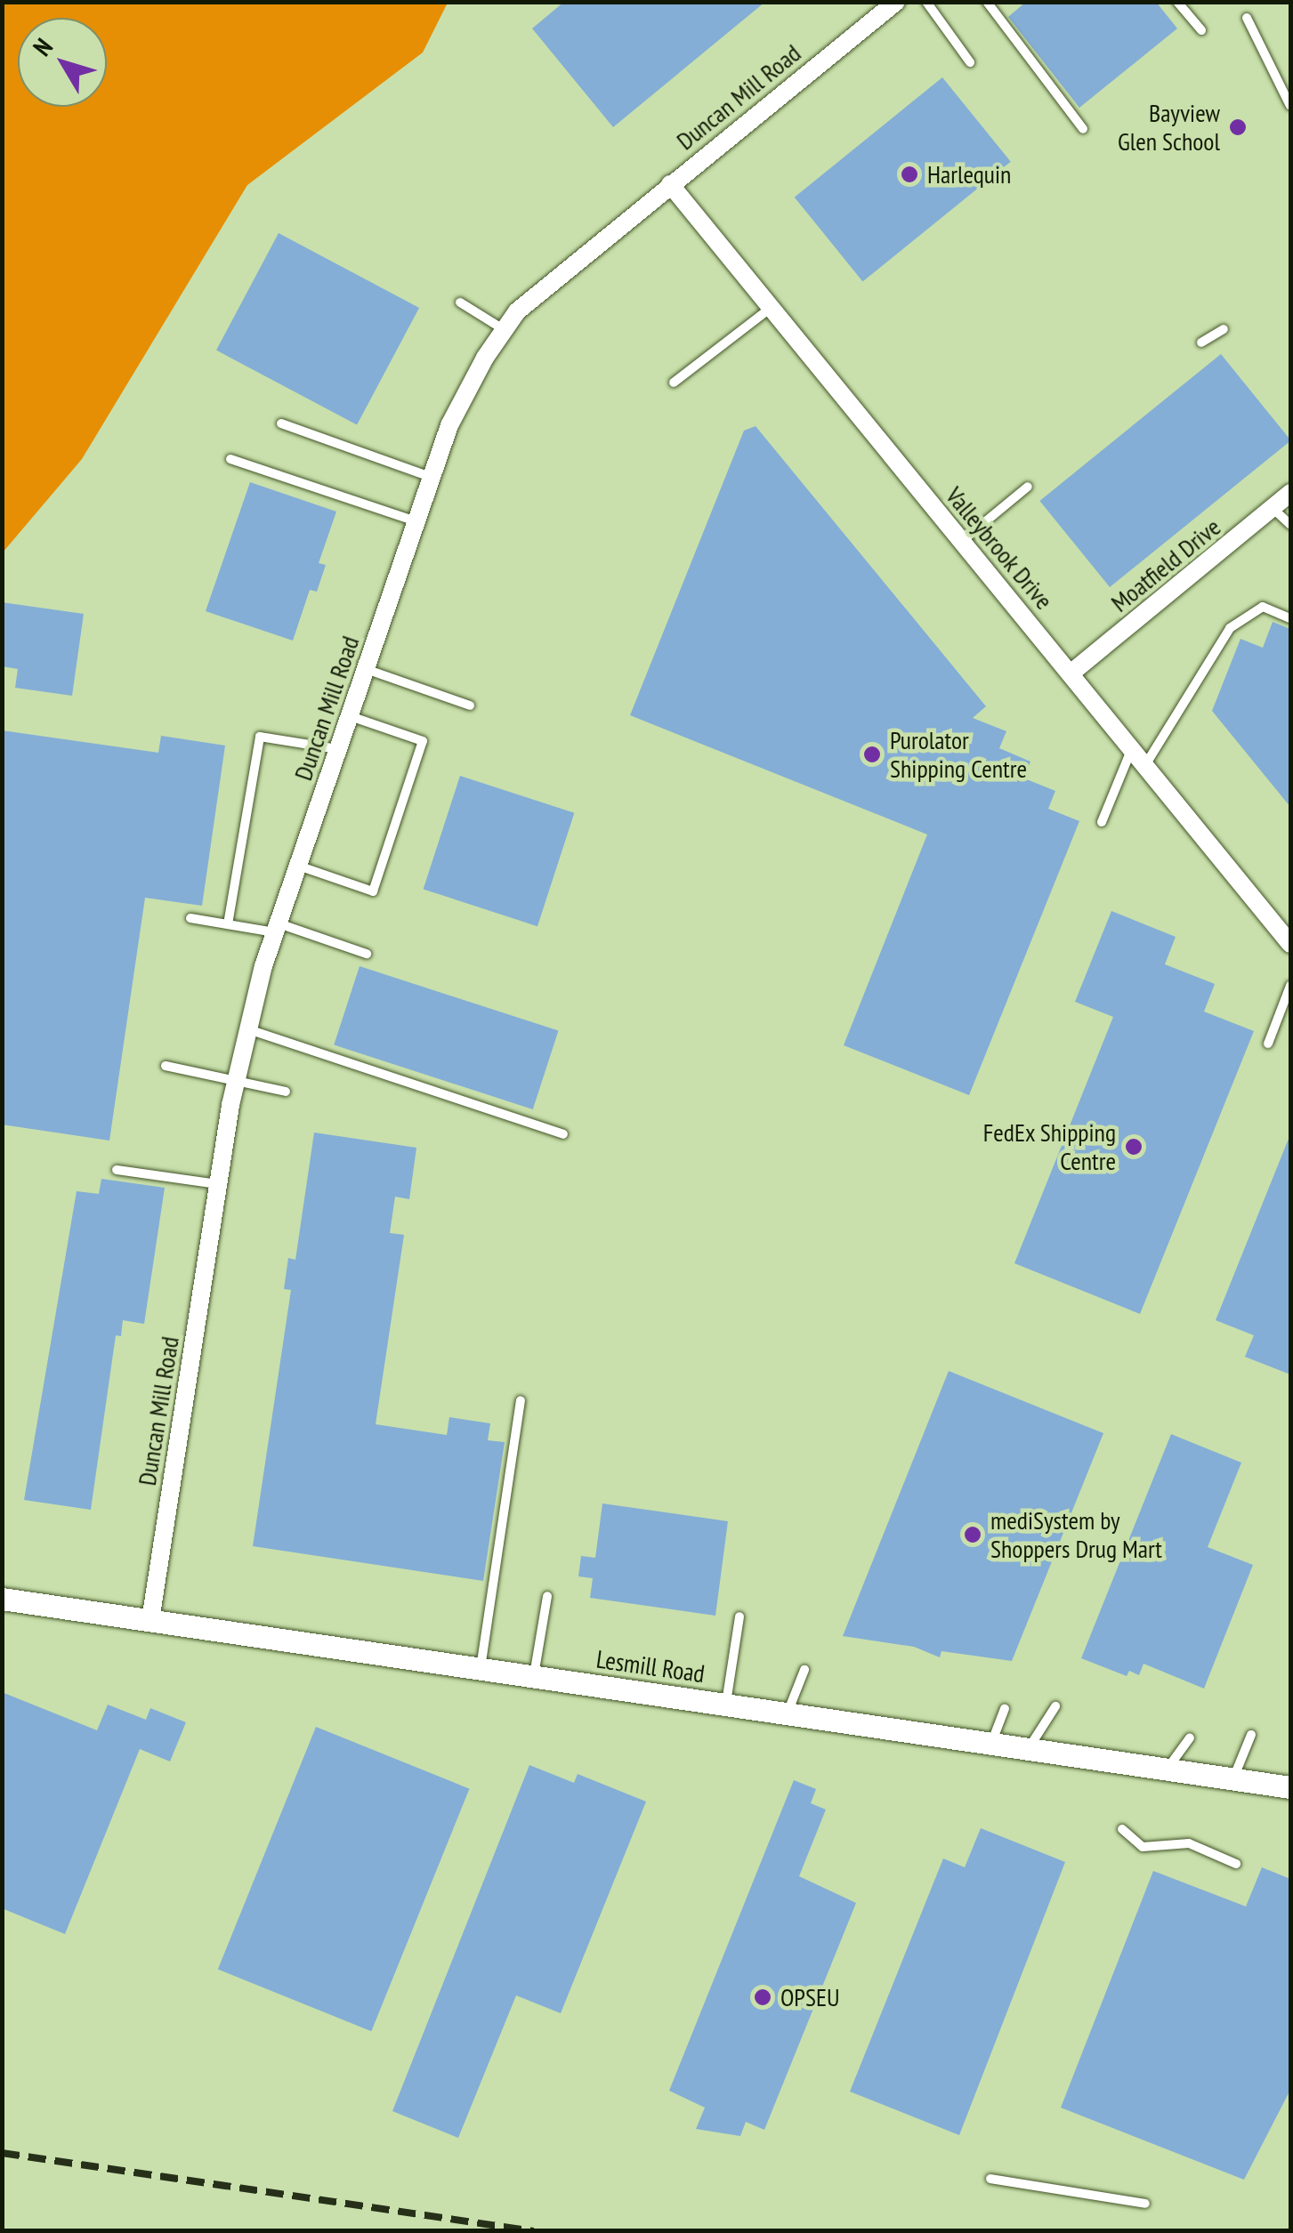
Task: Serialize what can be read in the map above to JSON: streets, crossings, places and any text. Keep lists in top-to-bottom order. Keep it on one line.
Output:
{"streets":{"street":["Duncan Mill Road","Valleybrook Drive","Moatfield Drive","Lesmill Road"]},"crossings":[["Duncan Mill Road","Valleybrook Drive"],["Duncan Mill Road","Lesmill Road"],["Valleybrook Drive","Moatfield Drive"]],"places":["Bayview Glen School","Harlequin","Purolator Shipping Centre","FedEx Shipping Centre","mediSystem by Shoppers Drug Mart","OPSEU"],"north":"top left"}
